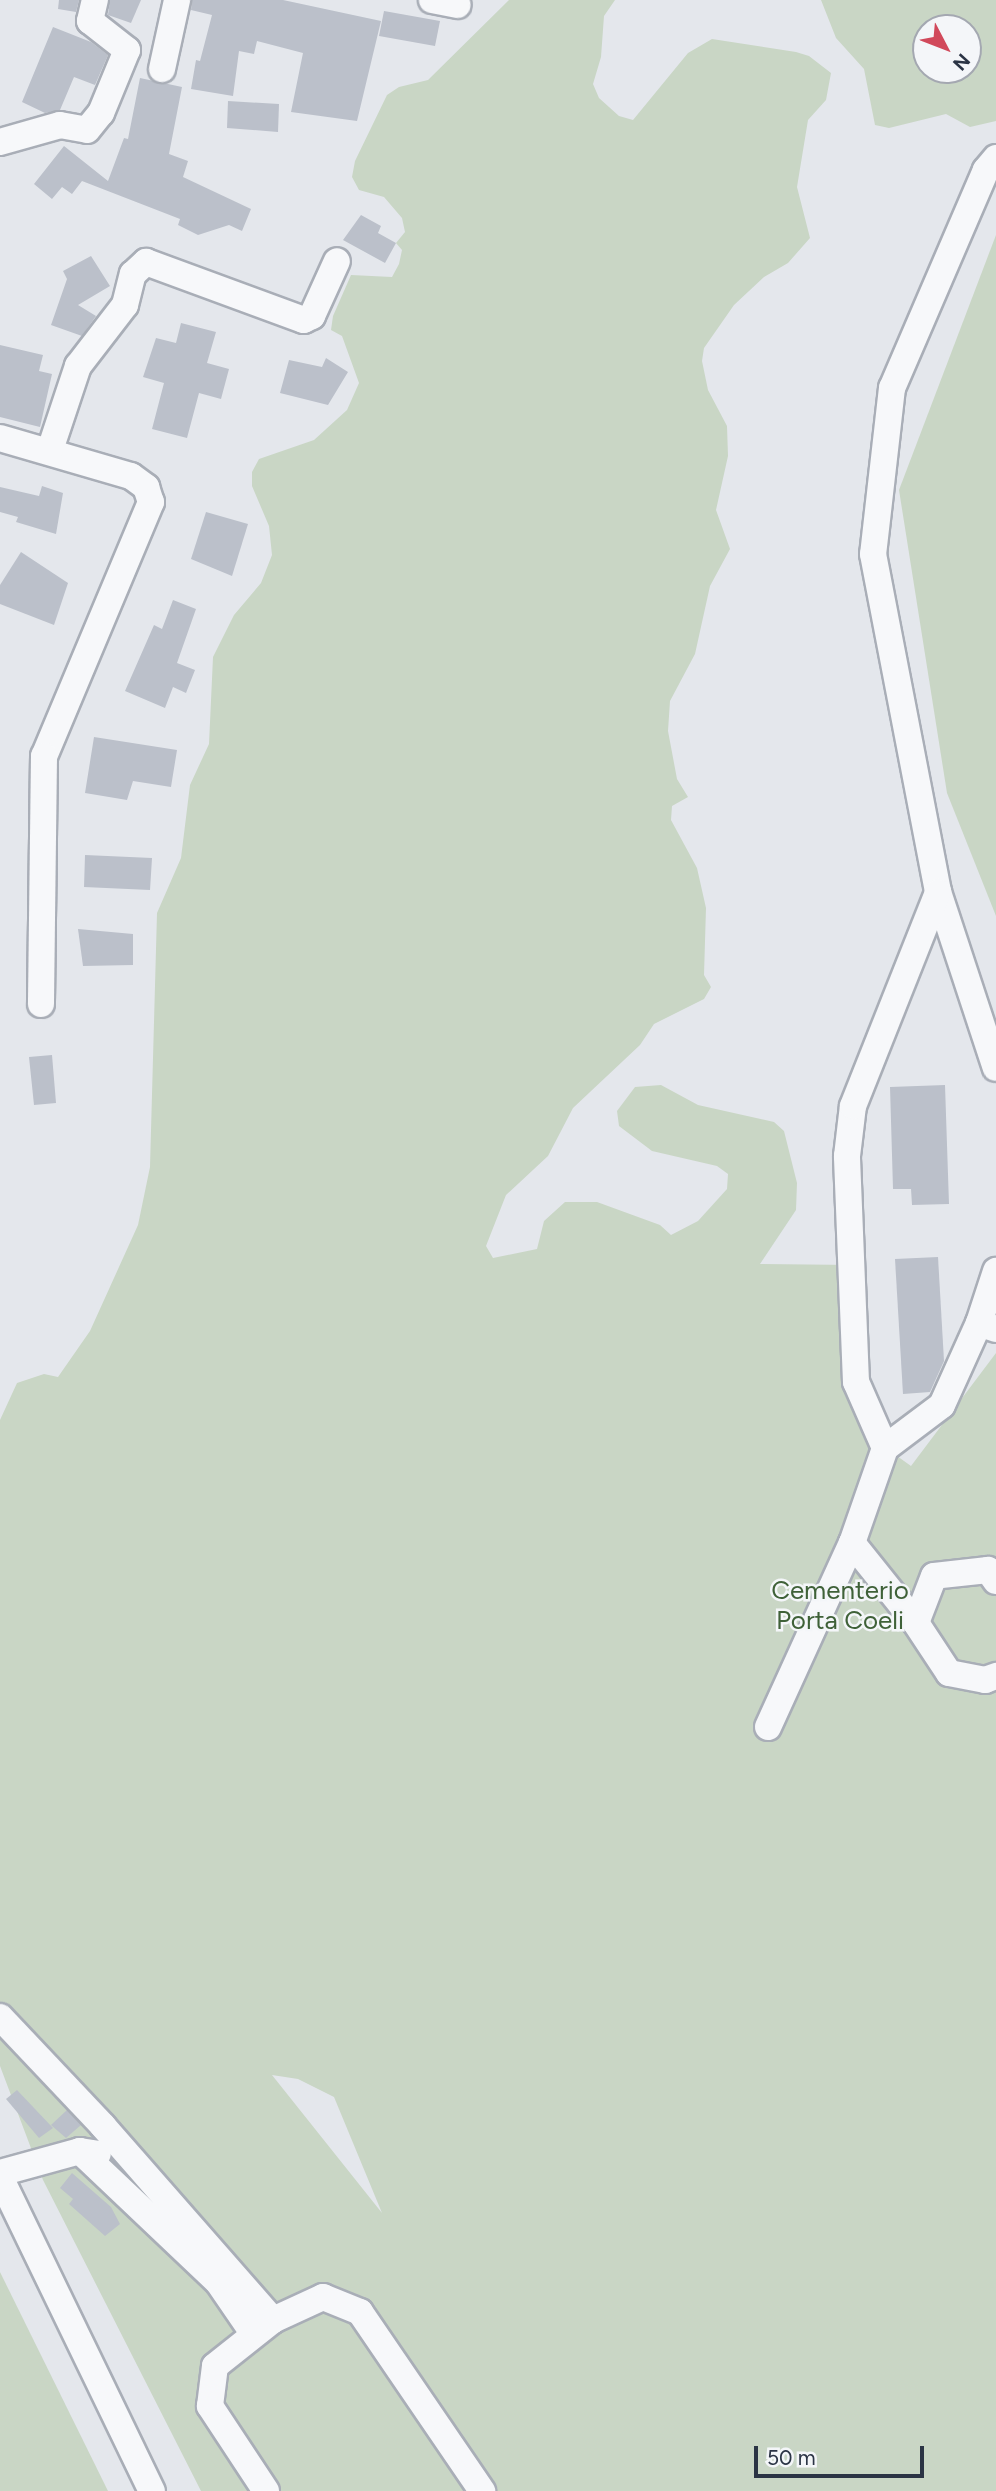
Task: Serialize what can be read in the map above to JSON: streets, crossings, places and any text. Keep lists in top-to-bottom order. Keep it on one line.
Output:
{"parks":["Cementerio Porta Coeli"],"scale_bar":"50 m","north":"bottom right"}
